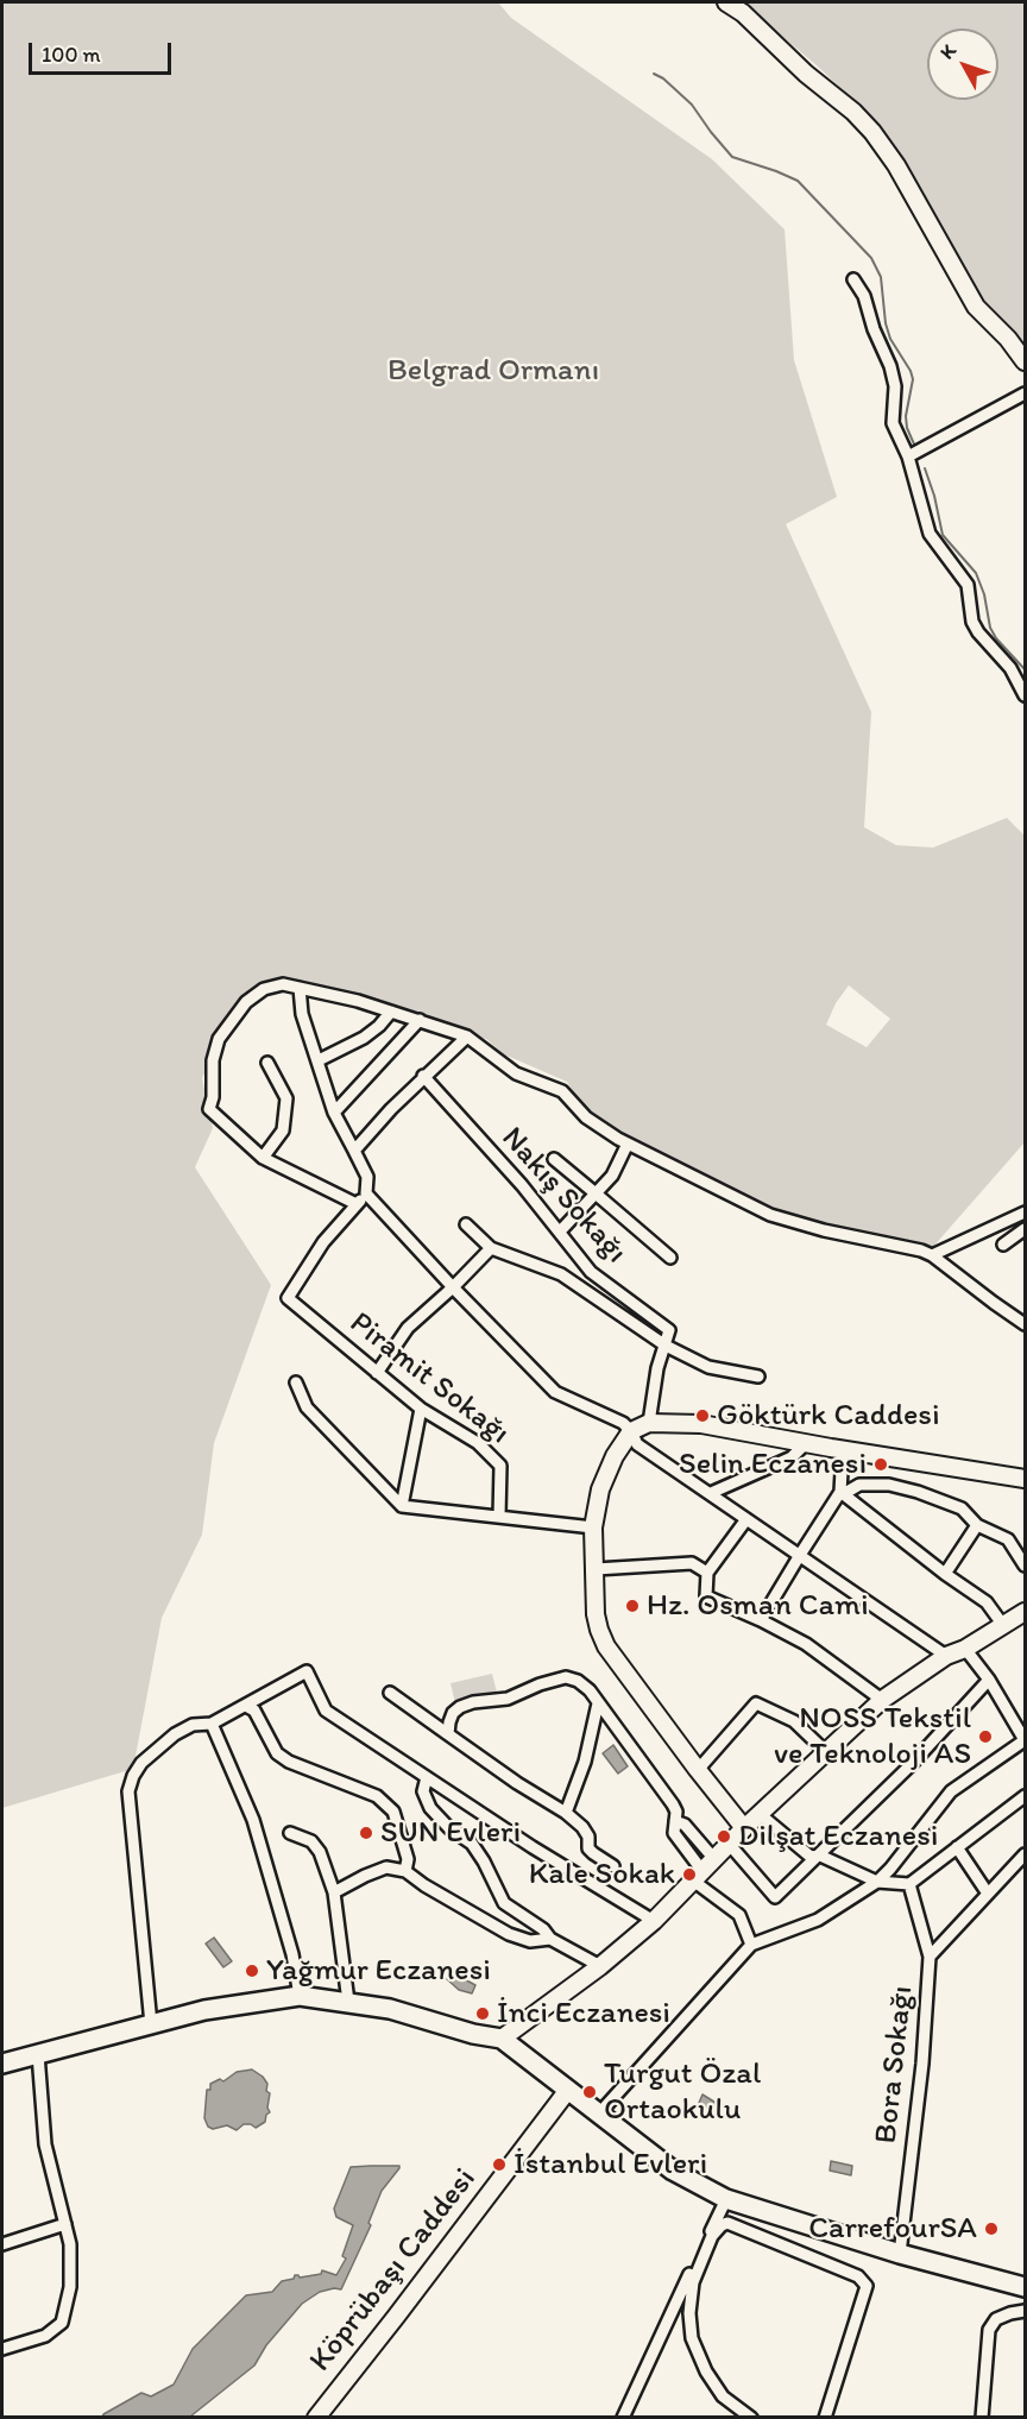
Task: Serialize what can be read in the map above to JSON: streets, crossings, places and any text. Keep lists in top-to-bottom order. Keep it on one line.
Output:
{"streets":{"main road":["Köprübaşı Caddesi"],"street":["Nakış Sokağı","Piramit Sokağı","Bora Sokağı"]},"parks":["Belgrad Ormanı"],"places":["Göktürk Caddesi","Selin Eczanesi","Hz. Osman Cami","NOSS Tekstil ve Teknoloji AS","SUN Evleri","Dilşat Eczanesi","Kale Sokak","Yağmur Eczanesi","İnci Eczanesi","Turgut Özal Ortaokulu","İstanbul Evleri","CarrefourSA"],"scale_bar":"100 m","north":"top left"}
